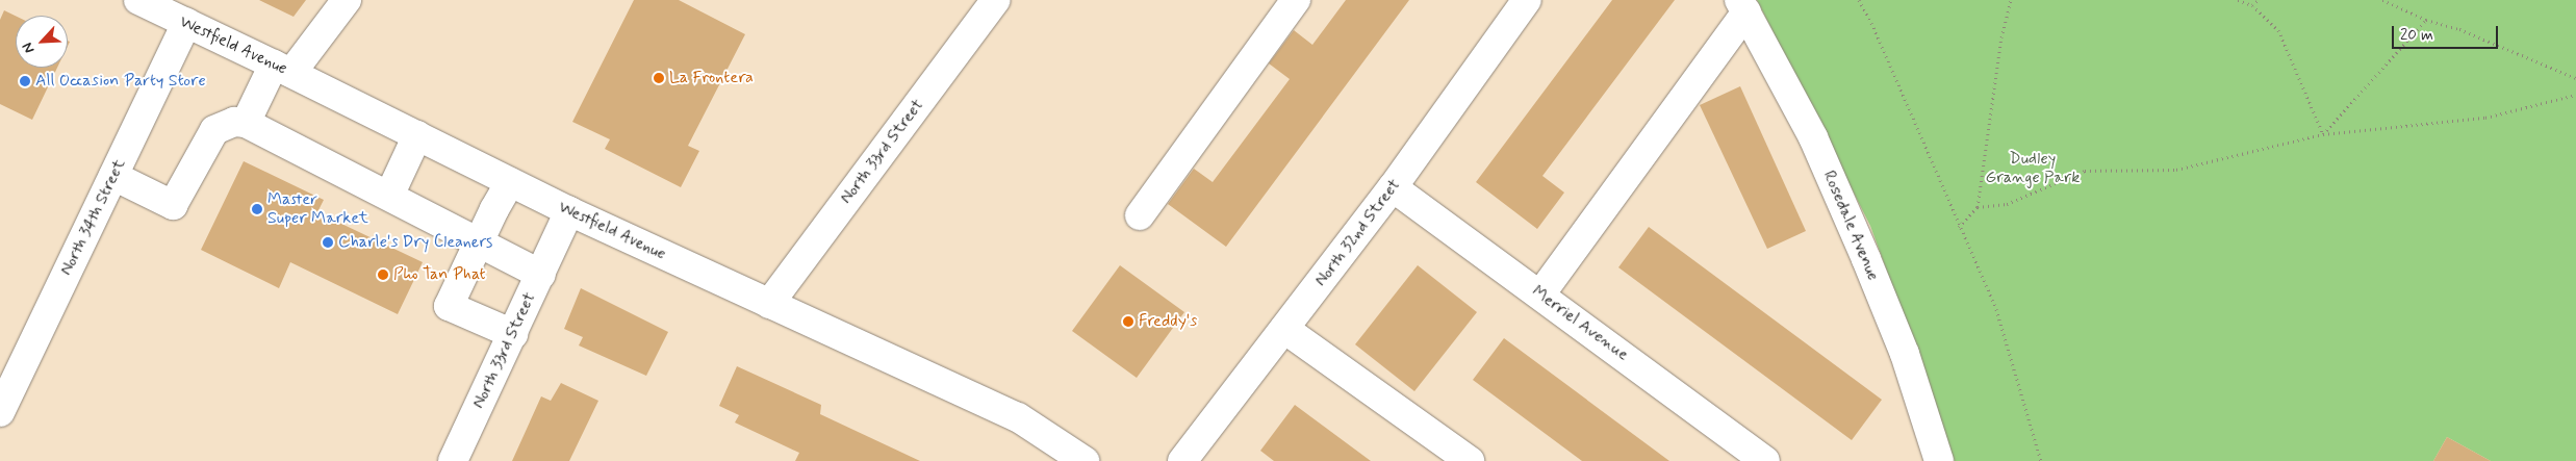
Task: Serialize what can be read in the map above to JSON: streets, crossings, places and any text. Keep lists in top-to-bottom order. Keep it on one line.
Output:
{"streets":{"street":["Westfield Avenue","North 33rd Street","North 34th Street","Rosedale Avenue","North 32nd Street","Merriel Avenue"]},"crossings":[["Westfield Avenue","North 33rd Street"],["Westfield Avenue","North 34th Street"],["North 32nd Street","Merriel Avenue"]],"parks":["Dudley Grange Park"],"places":["La Frontera","All Occasion Party Store","Master Super Market","Charle's Dry Cleaners","Pho Tan Phat","Freddy's"],"scale_bar":"20 m","north":"bottom left"}
